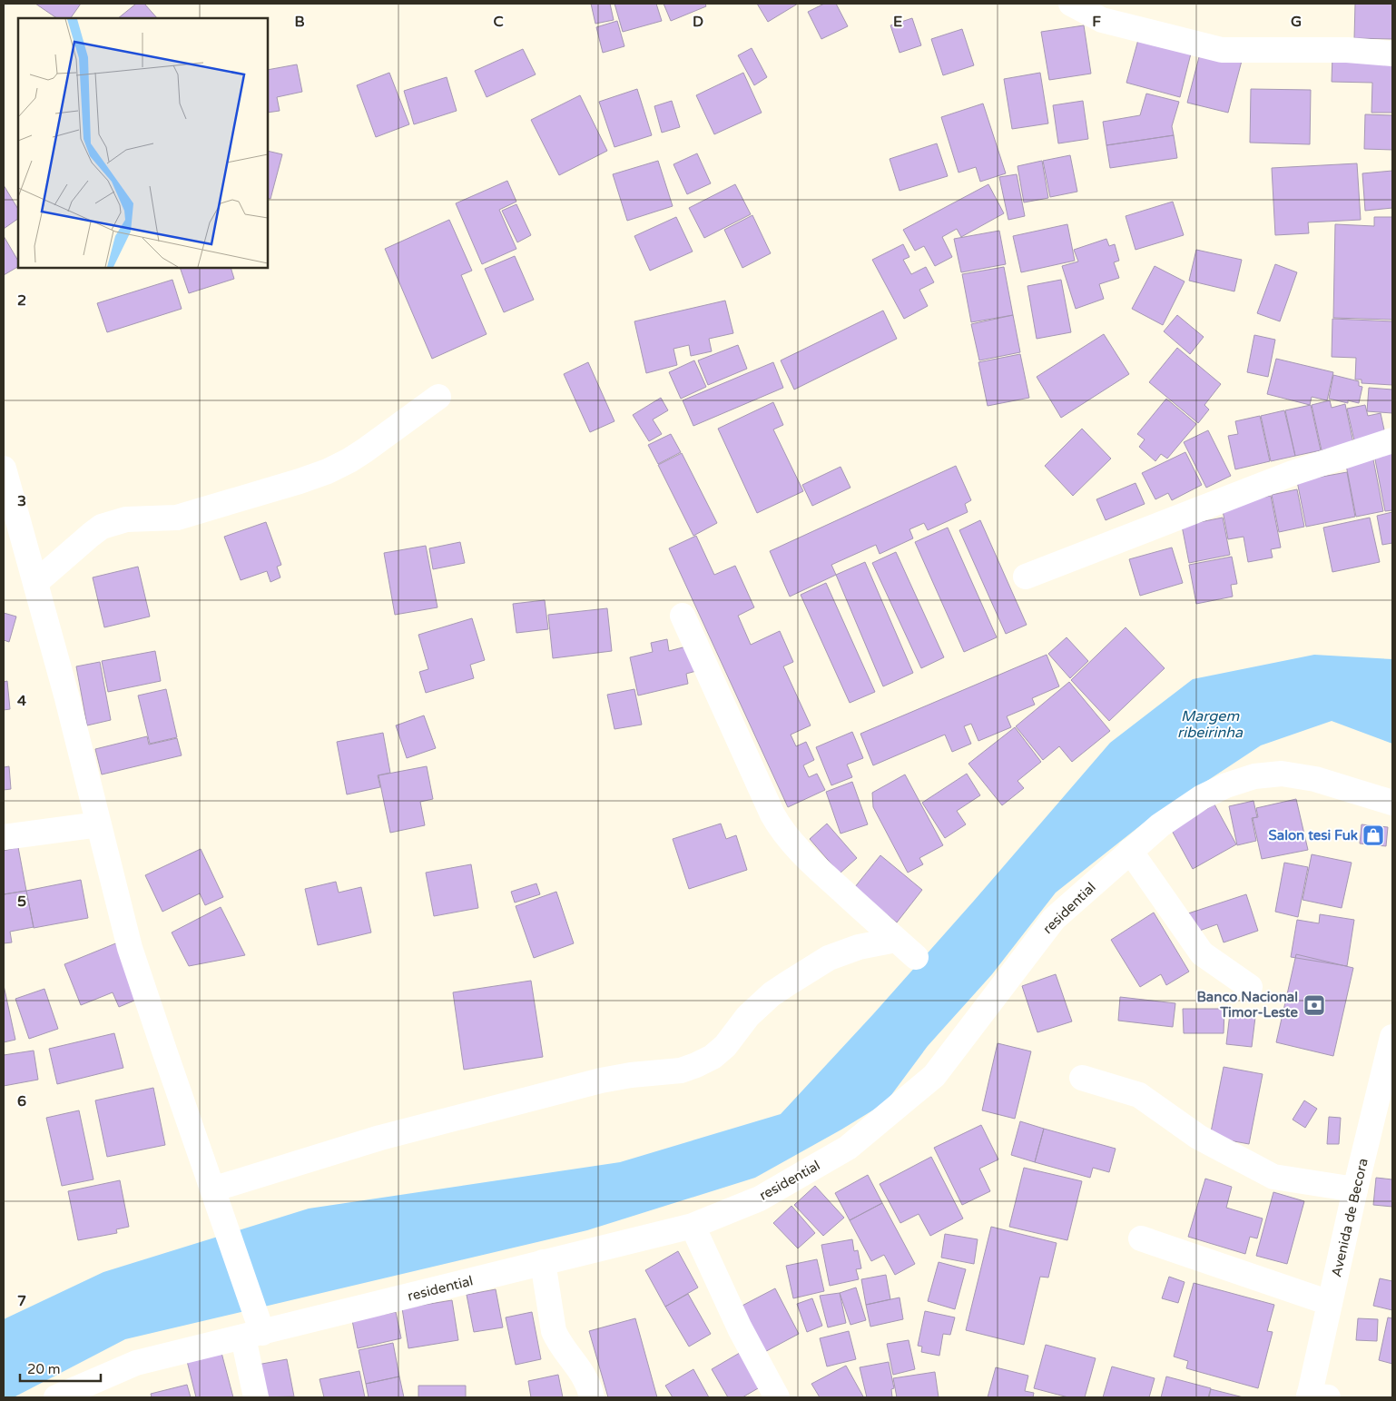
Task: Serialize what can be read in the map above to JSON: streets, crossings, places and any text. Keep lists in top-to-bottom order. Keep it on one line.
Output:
{"streets":{"street":["residential","Avenida de Becora"]},"water":["Margem ribeirinha"],"places":{"shop":["Salon tesi Fuk"],"bank":["Banco Nacional Timor-Leste"]},"scale_bar":"20 m","grid":{"columns":["B","C","D","E","F","G"],"rows":["2","3","4","5","6","7"]}}
